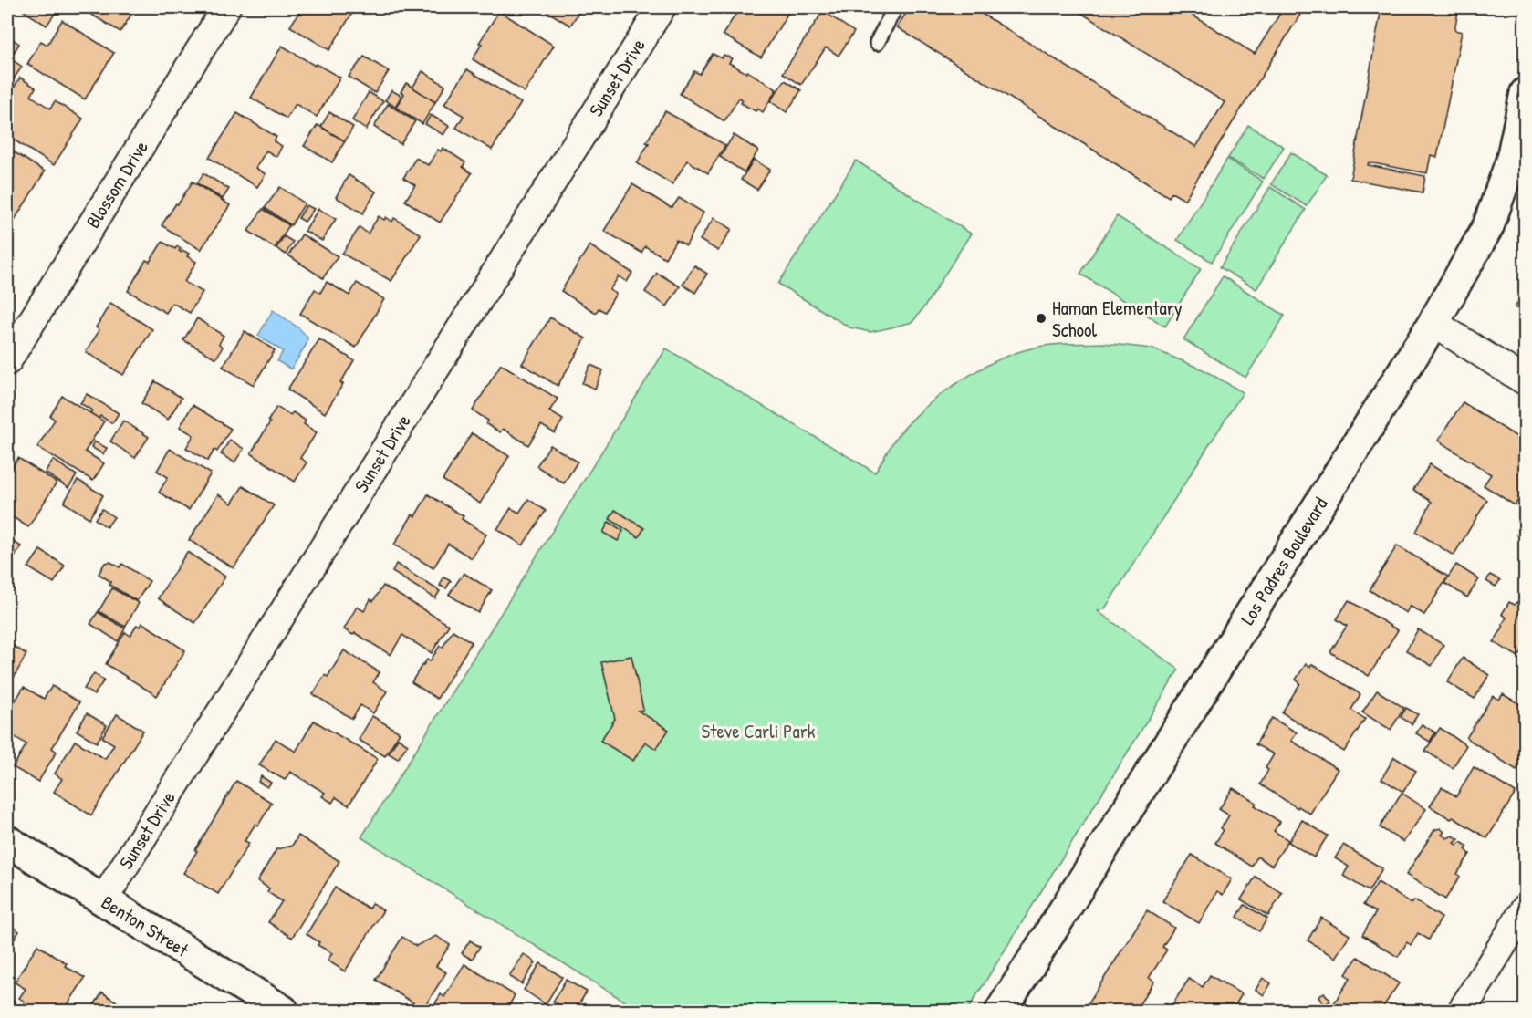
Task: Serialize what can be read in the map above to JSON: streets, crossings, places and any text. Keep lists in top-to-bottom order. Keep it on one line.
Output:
{"streets":{"street":["Sunset Drive","Blossom Drive","Los Padres Boulevard","Benton Street"]},"crossings":[["Sunset Drive","Benton Street"]],"parks":["Steve Carli Park"],"places":["Haman Elementary School"]}
